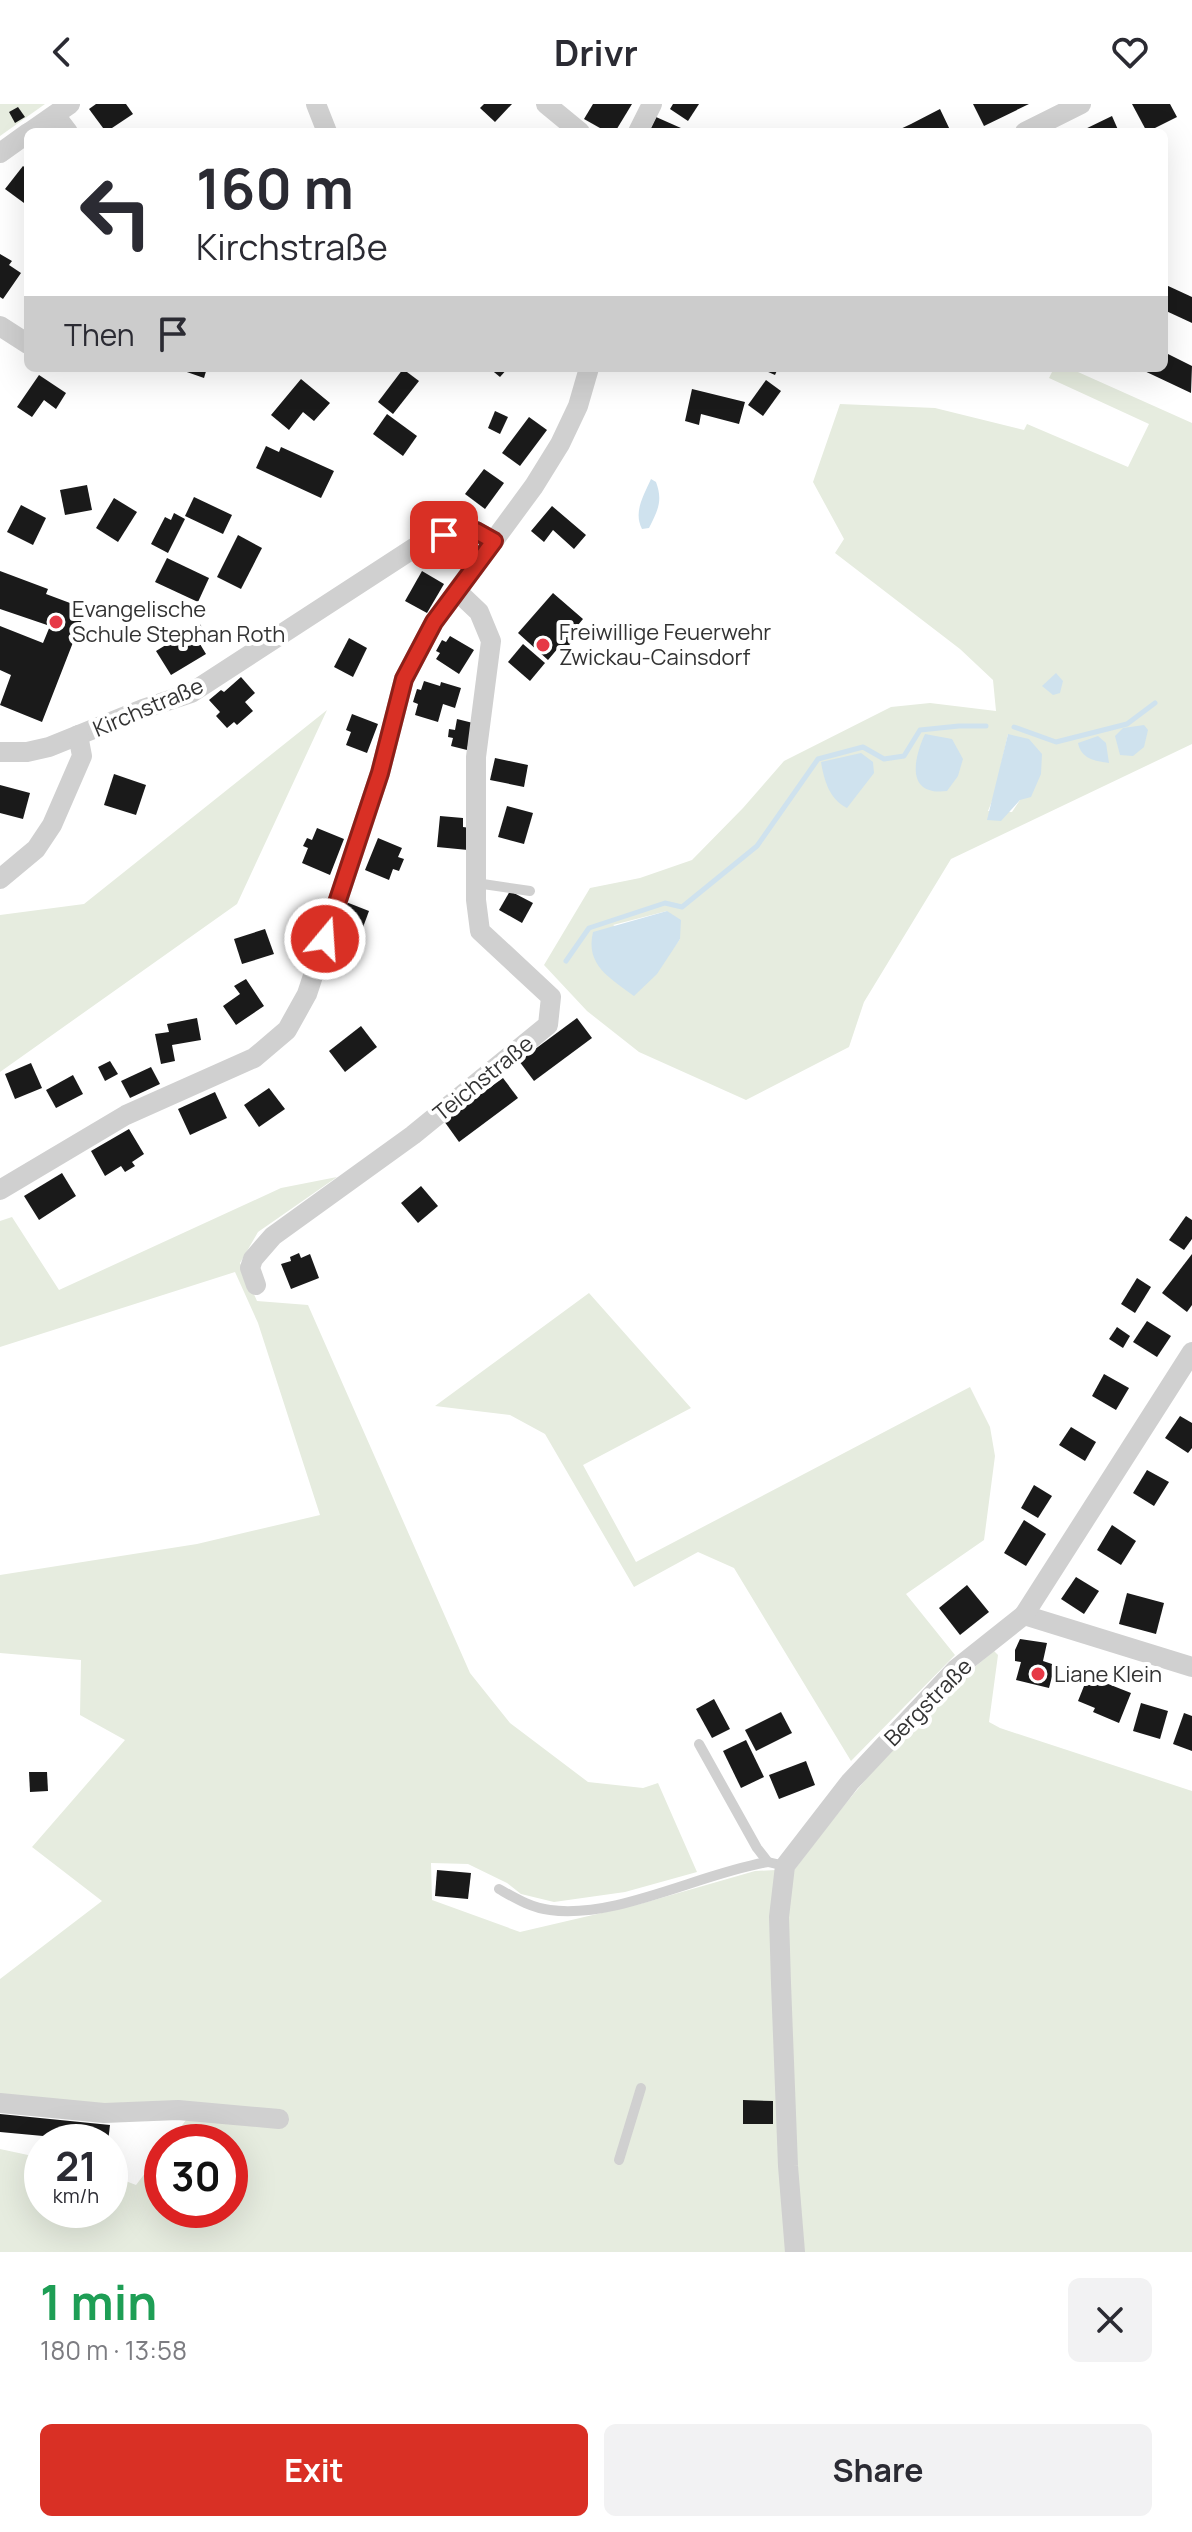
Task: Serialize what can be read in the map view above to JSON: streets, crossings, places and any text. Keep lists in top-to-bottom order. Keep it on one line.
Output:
{"streets":{"street":["Kirchstraße","Teichstraße","Bergstraße"]},"places":["Evangelische Schule Stephan Roth","Freiwillige Feuerwehr Zwickau-Cainsdorf","Liane Klein"],"page":{"header":"Drivr","turn":["160 m","Kirchstraße"],"then":"Then","speed":"21 km/h","limit":"30","heading":["1 min","180 m · 13:58"],"buttons":["Exit","Share"]}}
